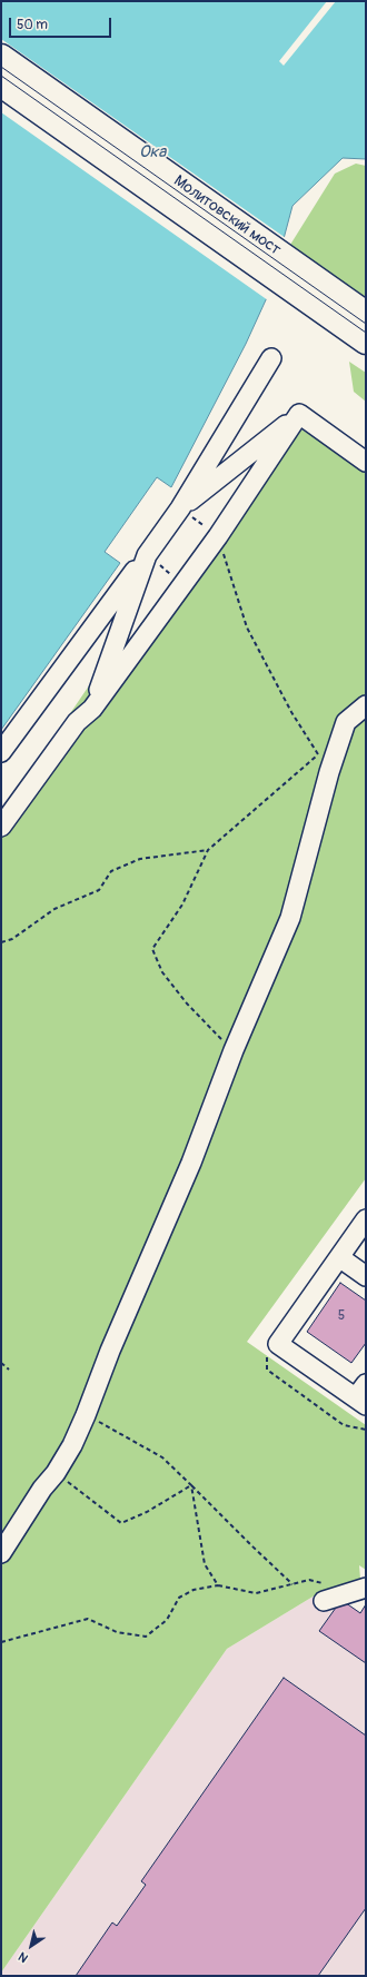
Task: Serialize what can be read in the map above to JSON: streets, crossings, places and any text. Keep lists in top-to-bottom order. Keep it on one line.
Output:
{"streets":{"main road":["Молитовский мост"]},"water":["Ока"],"house_numbers":["5"],"scale_bar":"50 m","north":"bottom left"}
